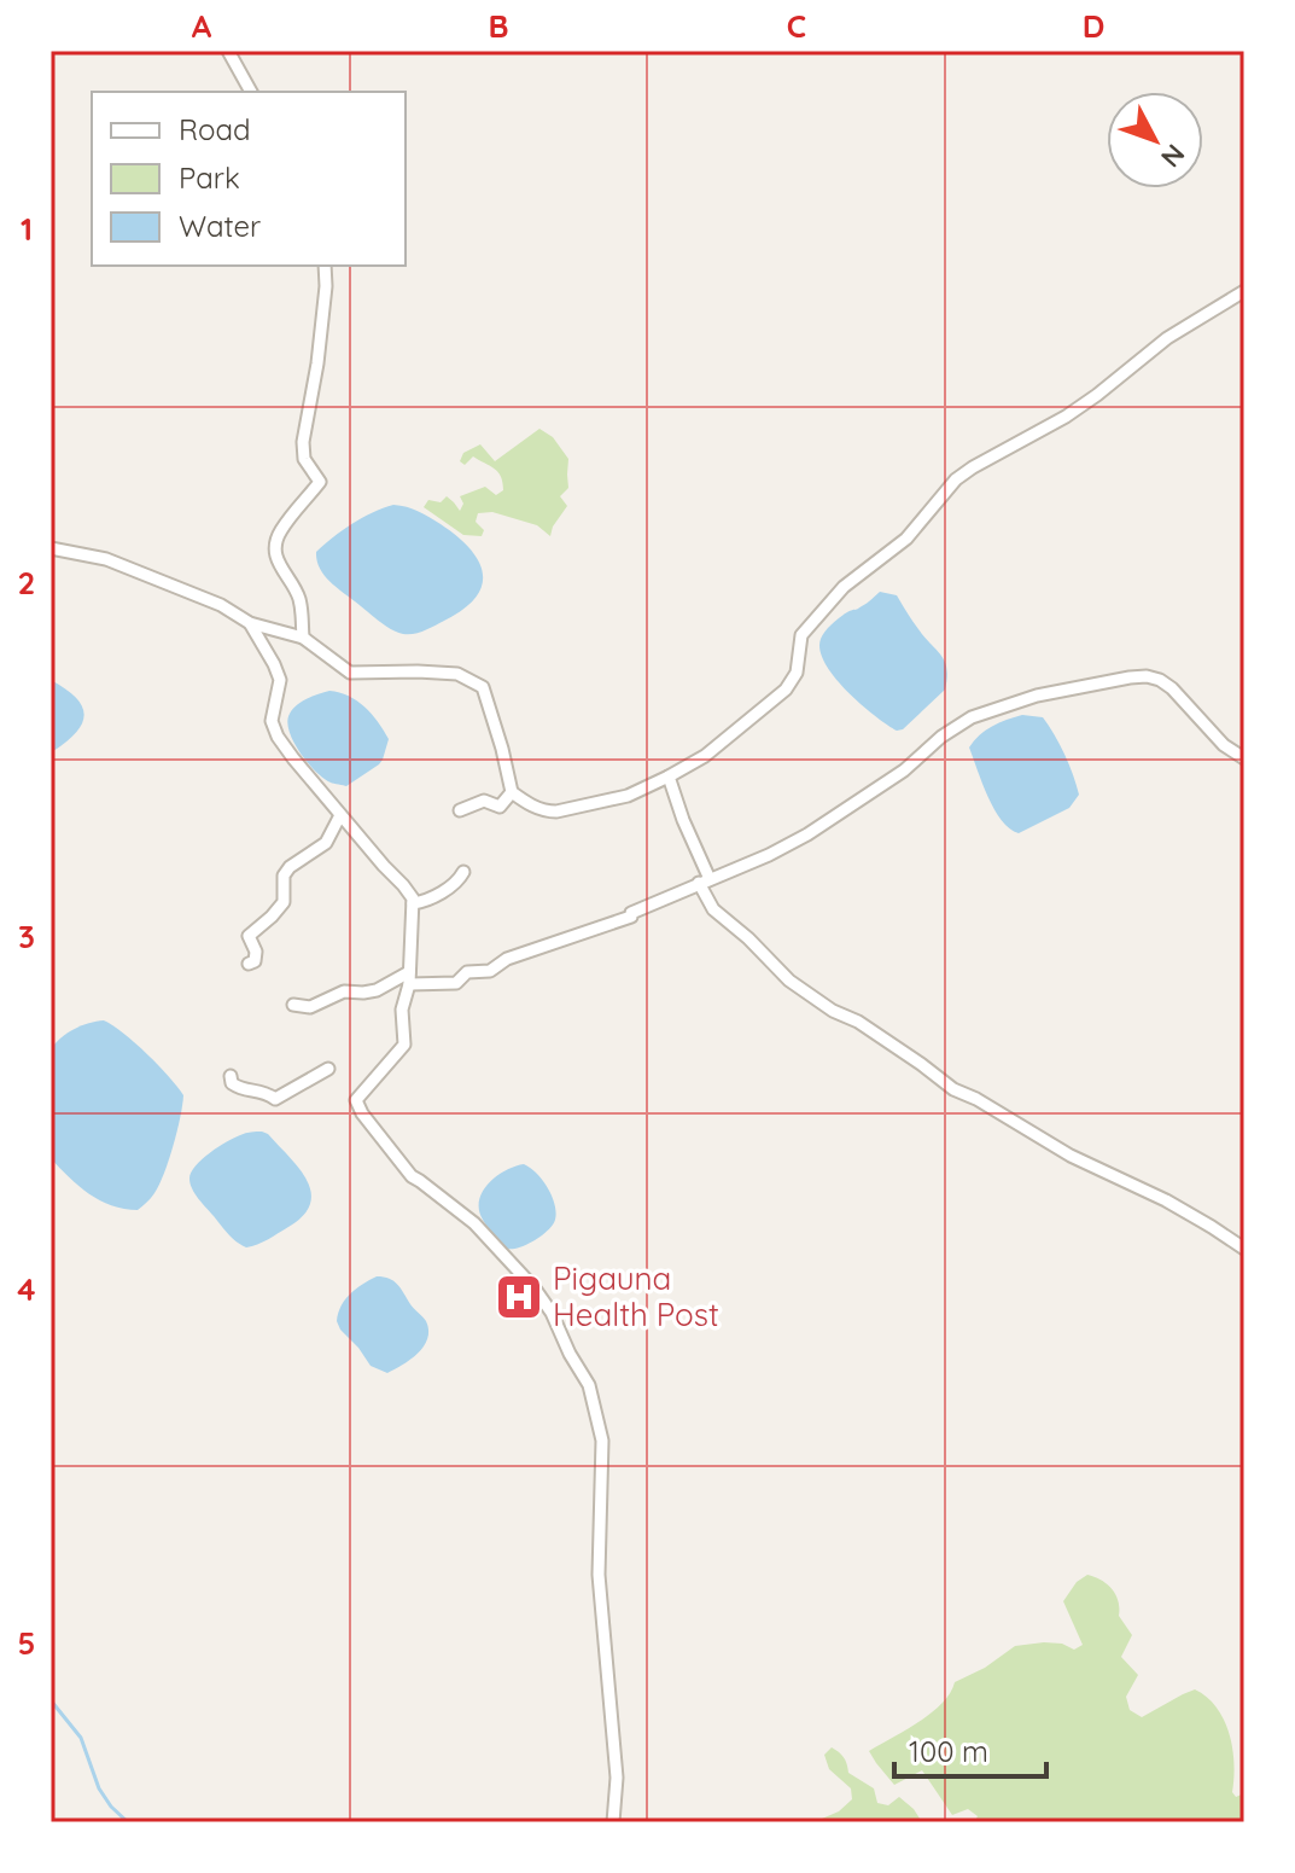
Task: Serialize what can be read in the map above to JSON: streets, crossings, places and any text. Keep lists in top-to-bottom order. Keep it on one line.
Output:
{"places":{"hospital":["Pigauna Health Post"]},"legend":["Road","Park","Water"],"scale_bar":"100 m","north":"bottom right","grid":{"columns":["A","B","C","D"],"rows":["1","2","3","4","5"]}}
